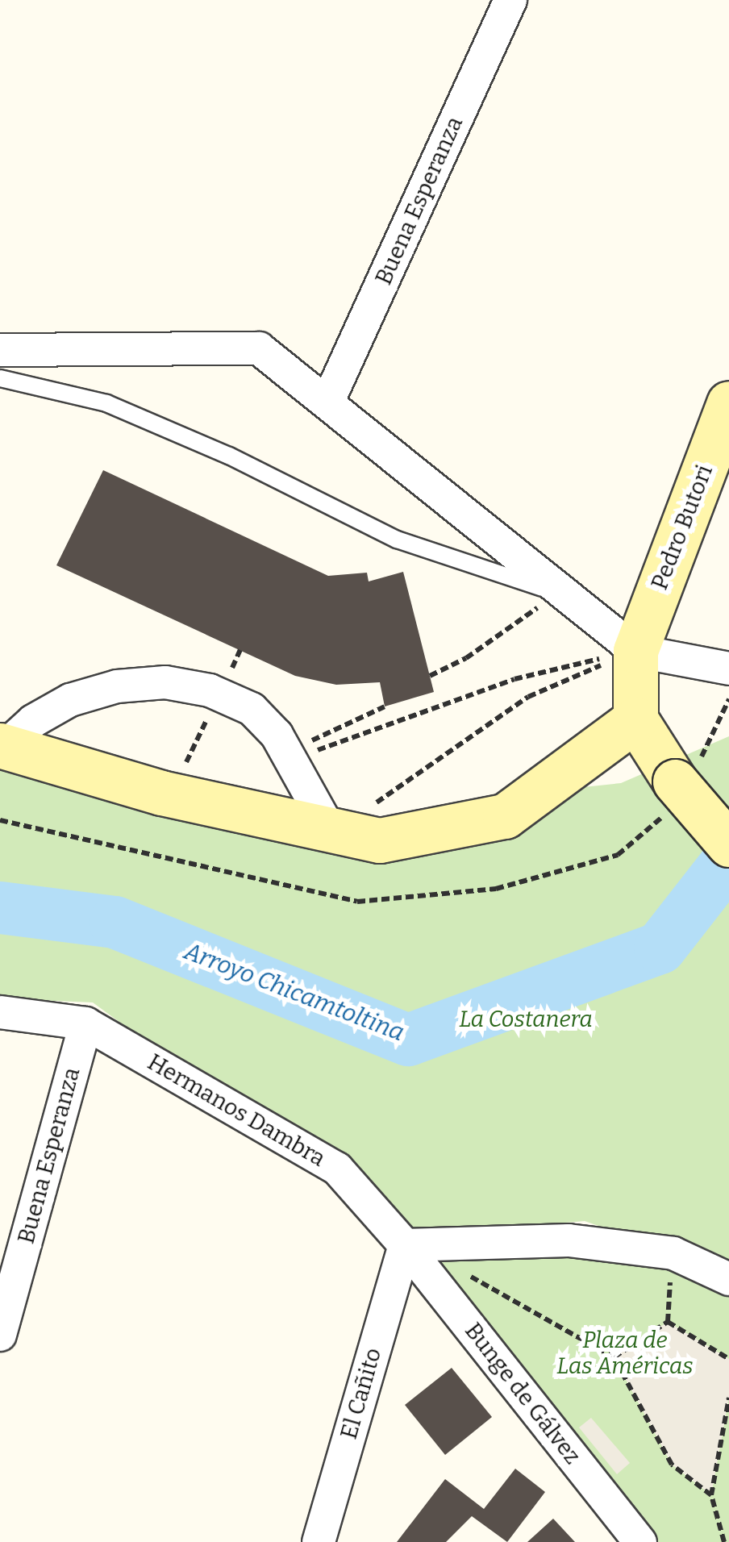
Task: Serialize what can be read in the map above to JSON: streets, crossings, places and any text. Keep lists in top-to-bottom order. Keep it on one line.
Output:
{"streets":{"street":["Buena Esperanza","Pedro Butori","Hermanos Dambra","El Cañito","Bunge de Gálvez"]},"crossings":[["Buena Esperanza","Hermanos Dambra"],["Hermanos Dambra","El Cañito"],["Hermanos Dambra","Bunge de Gálvez"],["El Cañito","Bunge de Gálvez"]],"water":["Arroyo Chicamtoltina"],"parks":["La Costanera","Plaza de Las Américas"]}
